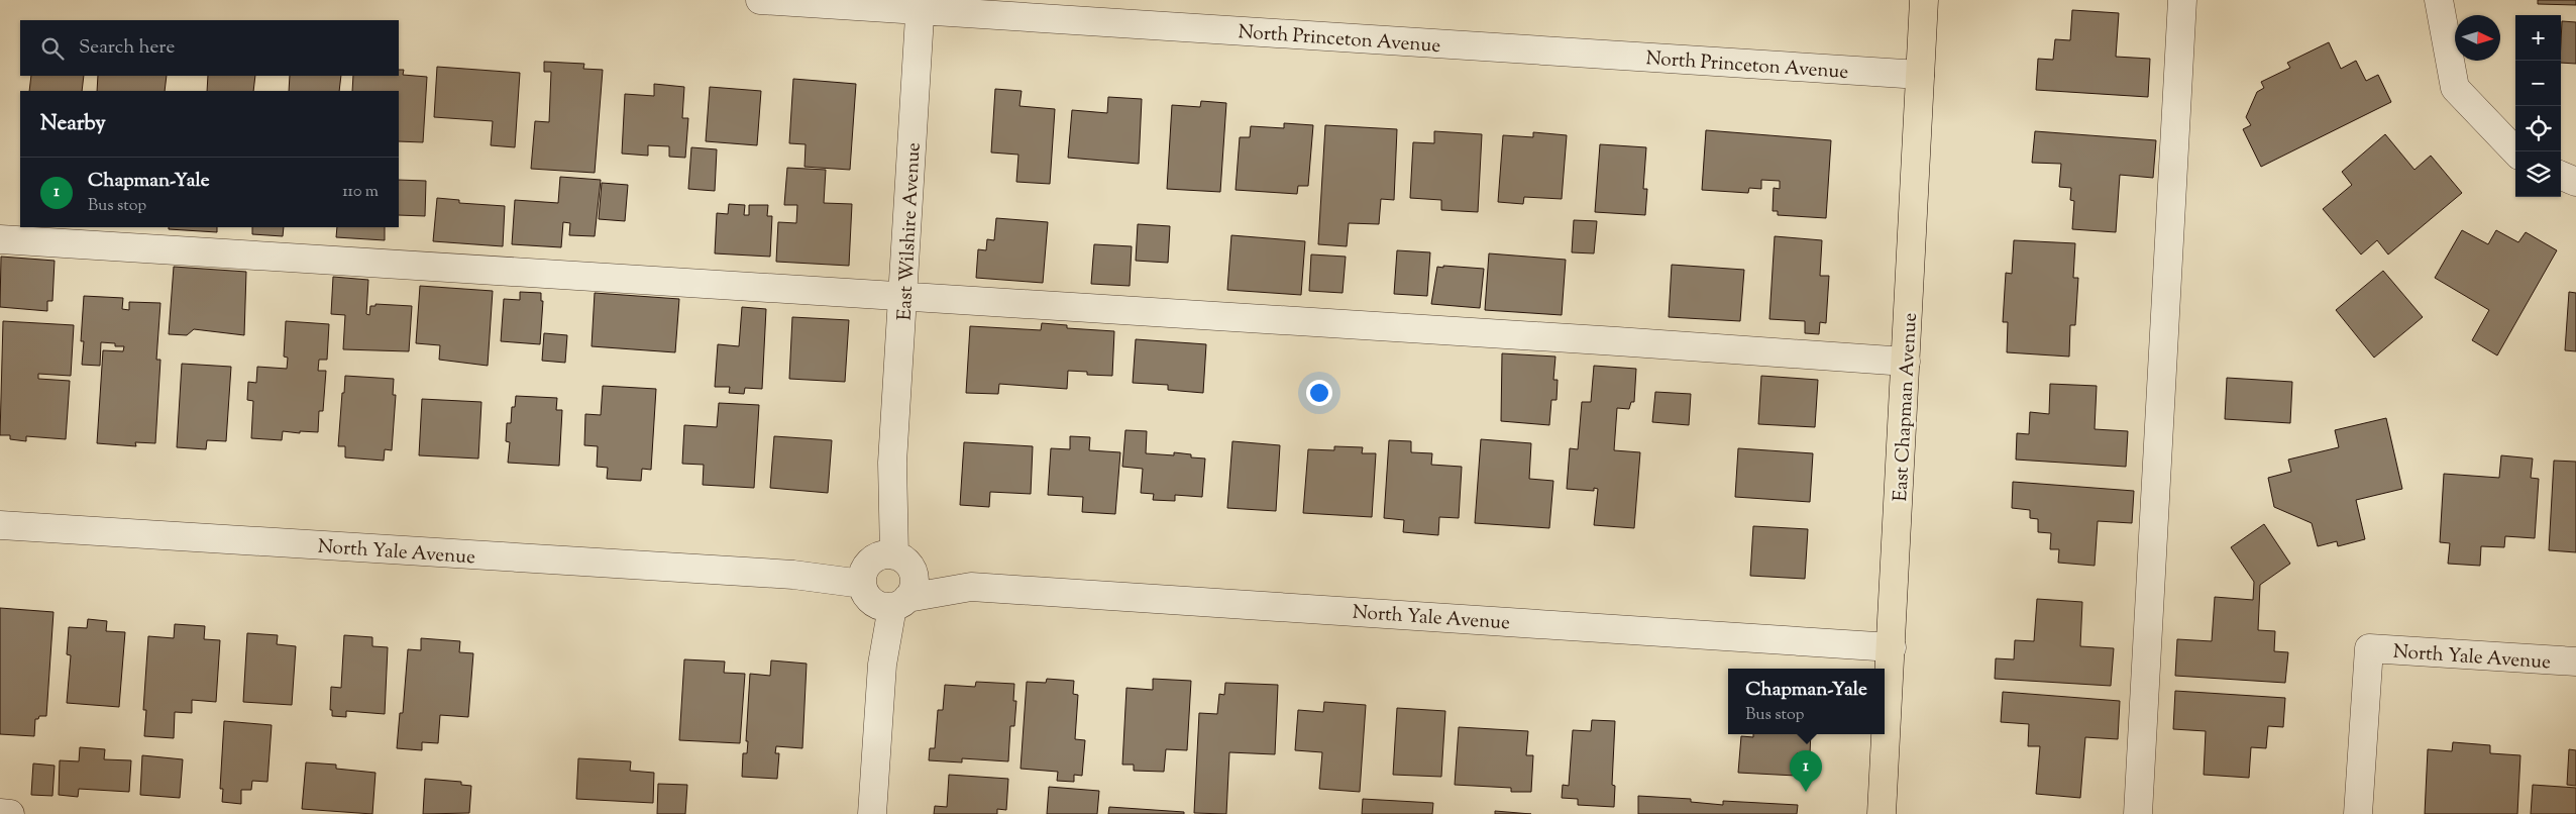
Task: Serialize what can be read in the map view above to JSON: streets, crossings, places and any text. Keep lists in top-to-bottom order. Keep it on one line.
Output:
{"streets":{"main road":["East Chapman Avenue"],"street":["North Princeton Avenue","East Wilshire Avenue","North Yale Avenue"]},"crossings":[["North Princeton Avenue","East Wilshire Avenue"],["North Princeton Avenue","East Chapman Avenue"],["East Wilshire Avenue","North Yale Avenue"],["East Chapman Avenue","North Yale Avenue"]],"north":"right","page":{"map_buttons":["+","−"],"search":"Search here","heading":"Nearby","list":[{"mark":"1","name":"Chapman-Yale","note":"Bus stop","value":"110 m"}],"popup":["Chapman-Yale","Bus stop"],"pins":"1"}}
